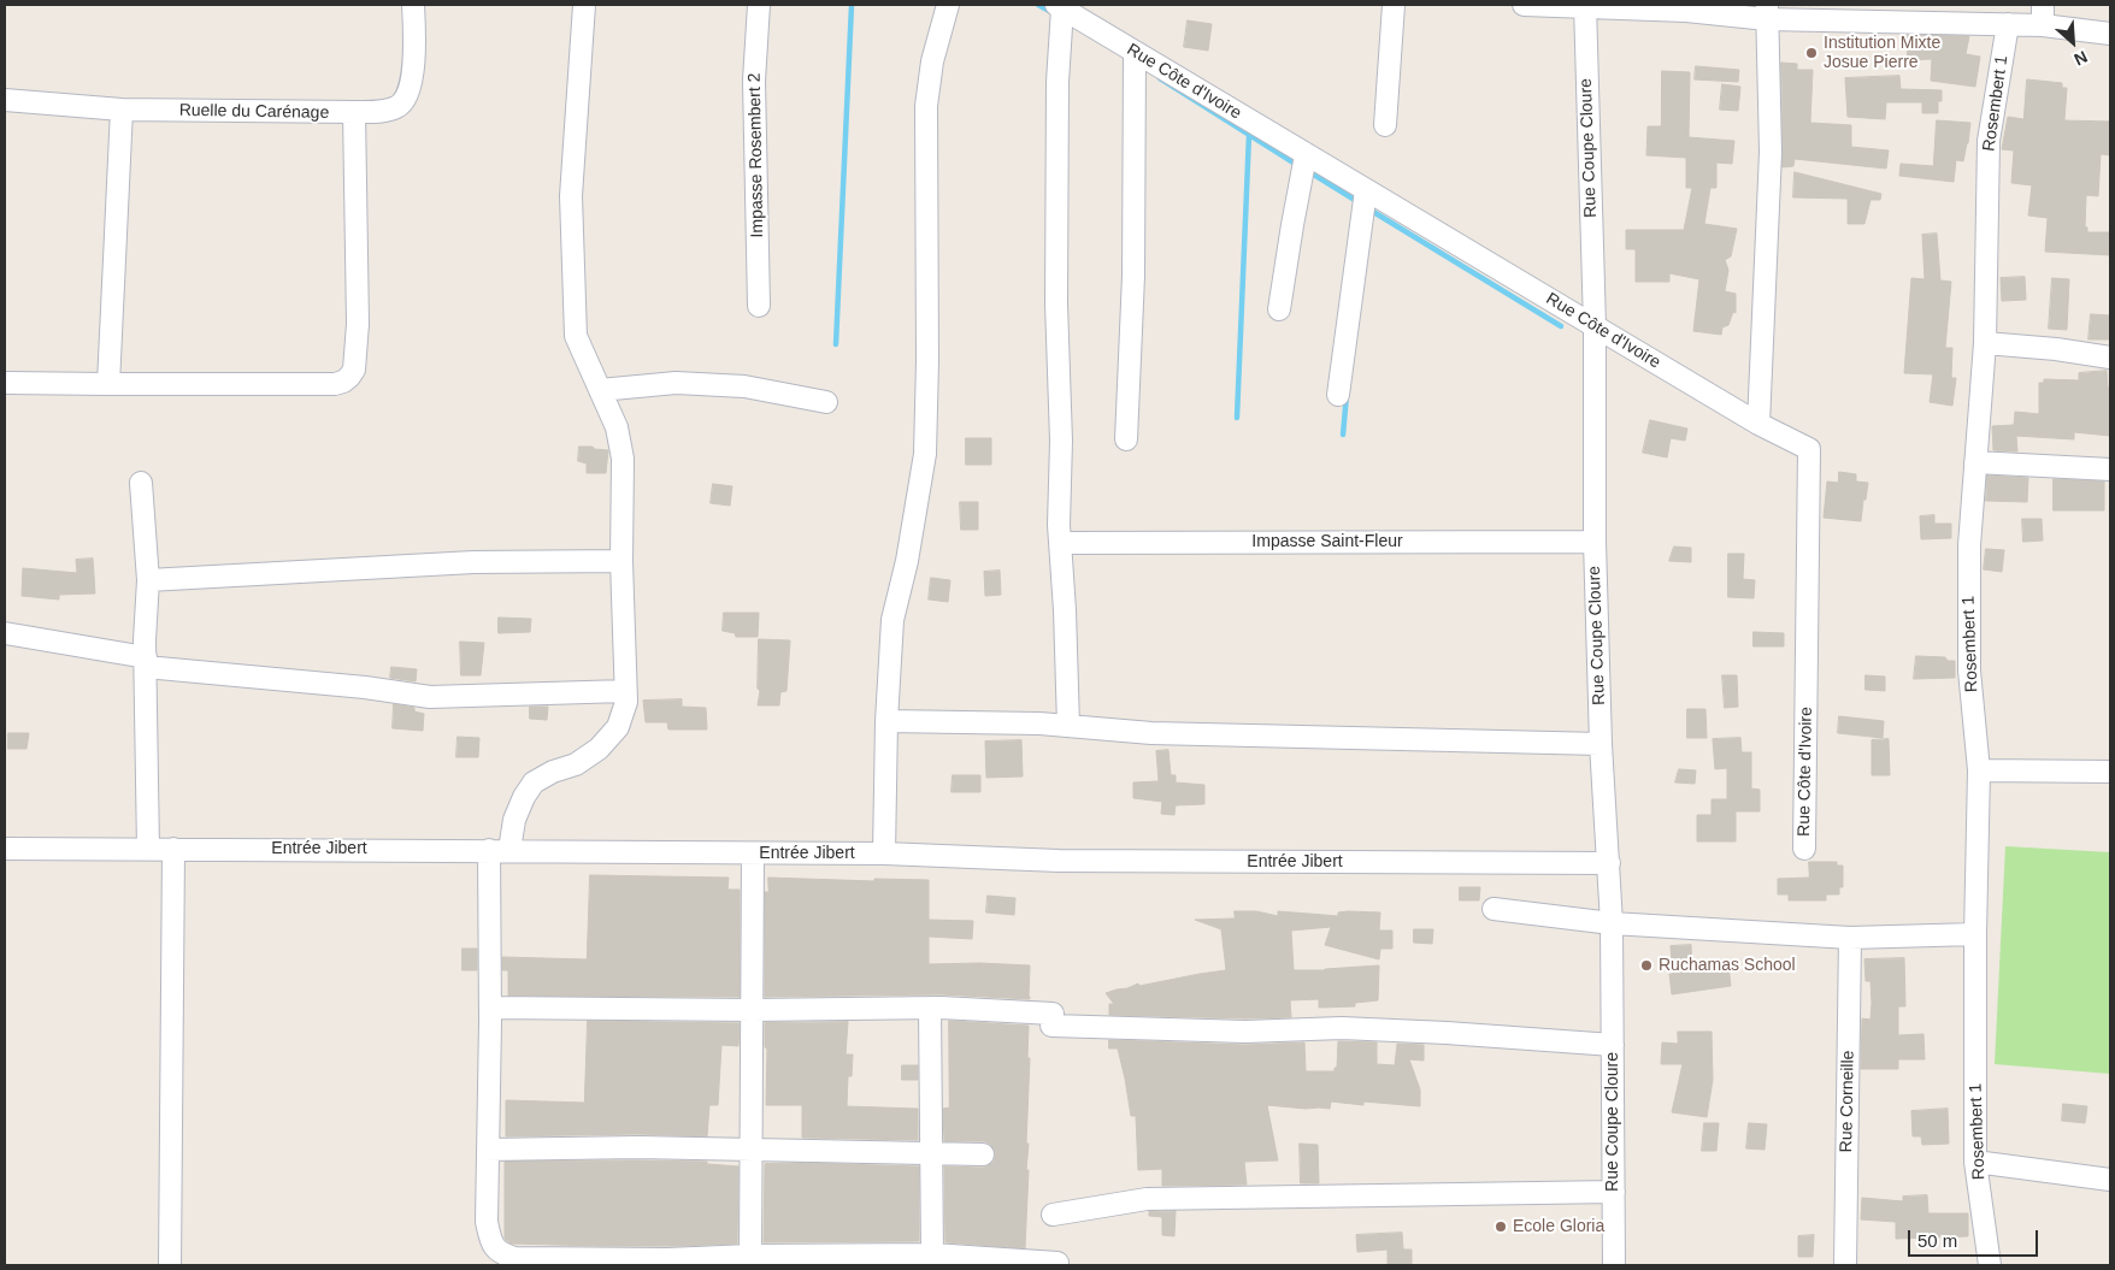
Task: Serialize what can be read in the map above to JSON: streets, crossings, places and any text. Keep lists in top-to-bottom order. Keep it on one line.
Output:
{"streets":{"street":["Rue Côte d'Ivoire","Rosembert 1","Ruelle du Carénage","Rue Coupe Cloure","Impasse Rosembert 2","Impasse Saint-Fleur","Entrée Jibert","Rue Corneille"]},"crossings":[["Rue Côte d'Ivoire","Rue Coupe Cloure"],["Rue Coupe Cloure","Impasse Saint-Fleur"],["Rue Coupe Cloure","Entrée Jibert"]],"places":["Institution Mixte Josue Pierre","Ruchamas School","Ecole Gloria"],"scale_bar":"50 m","north":"bottom right"}
